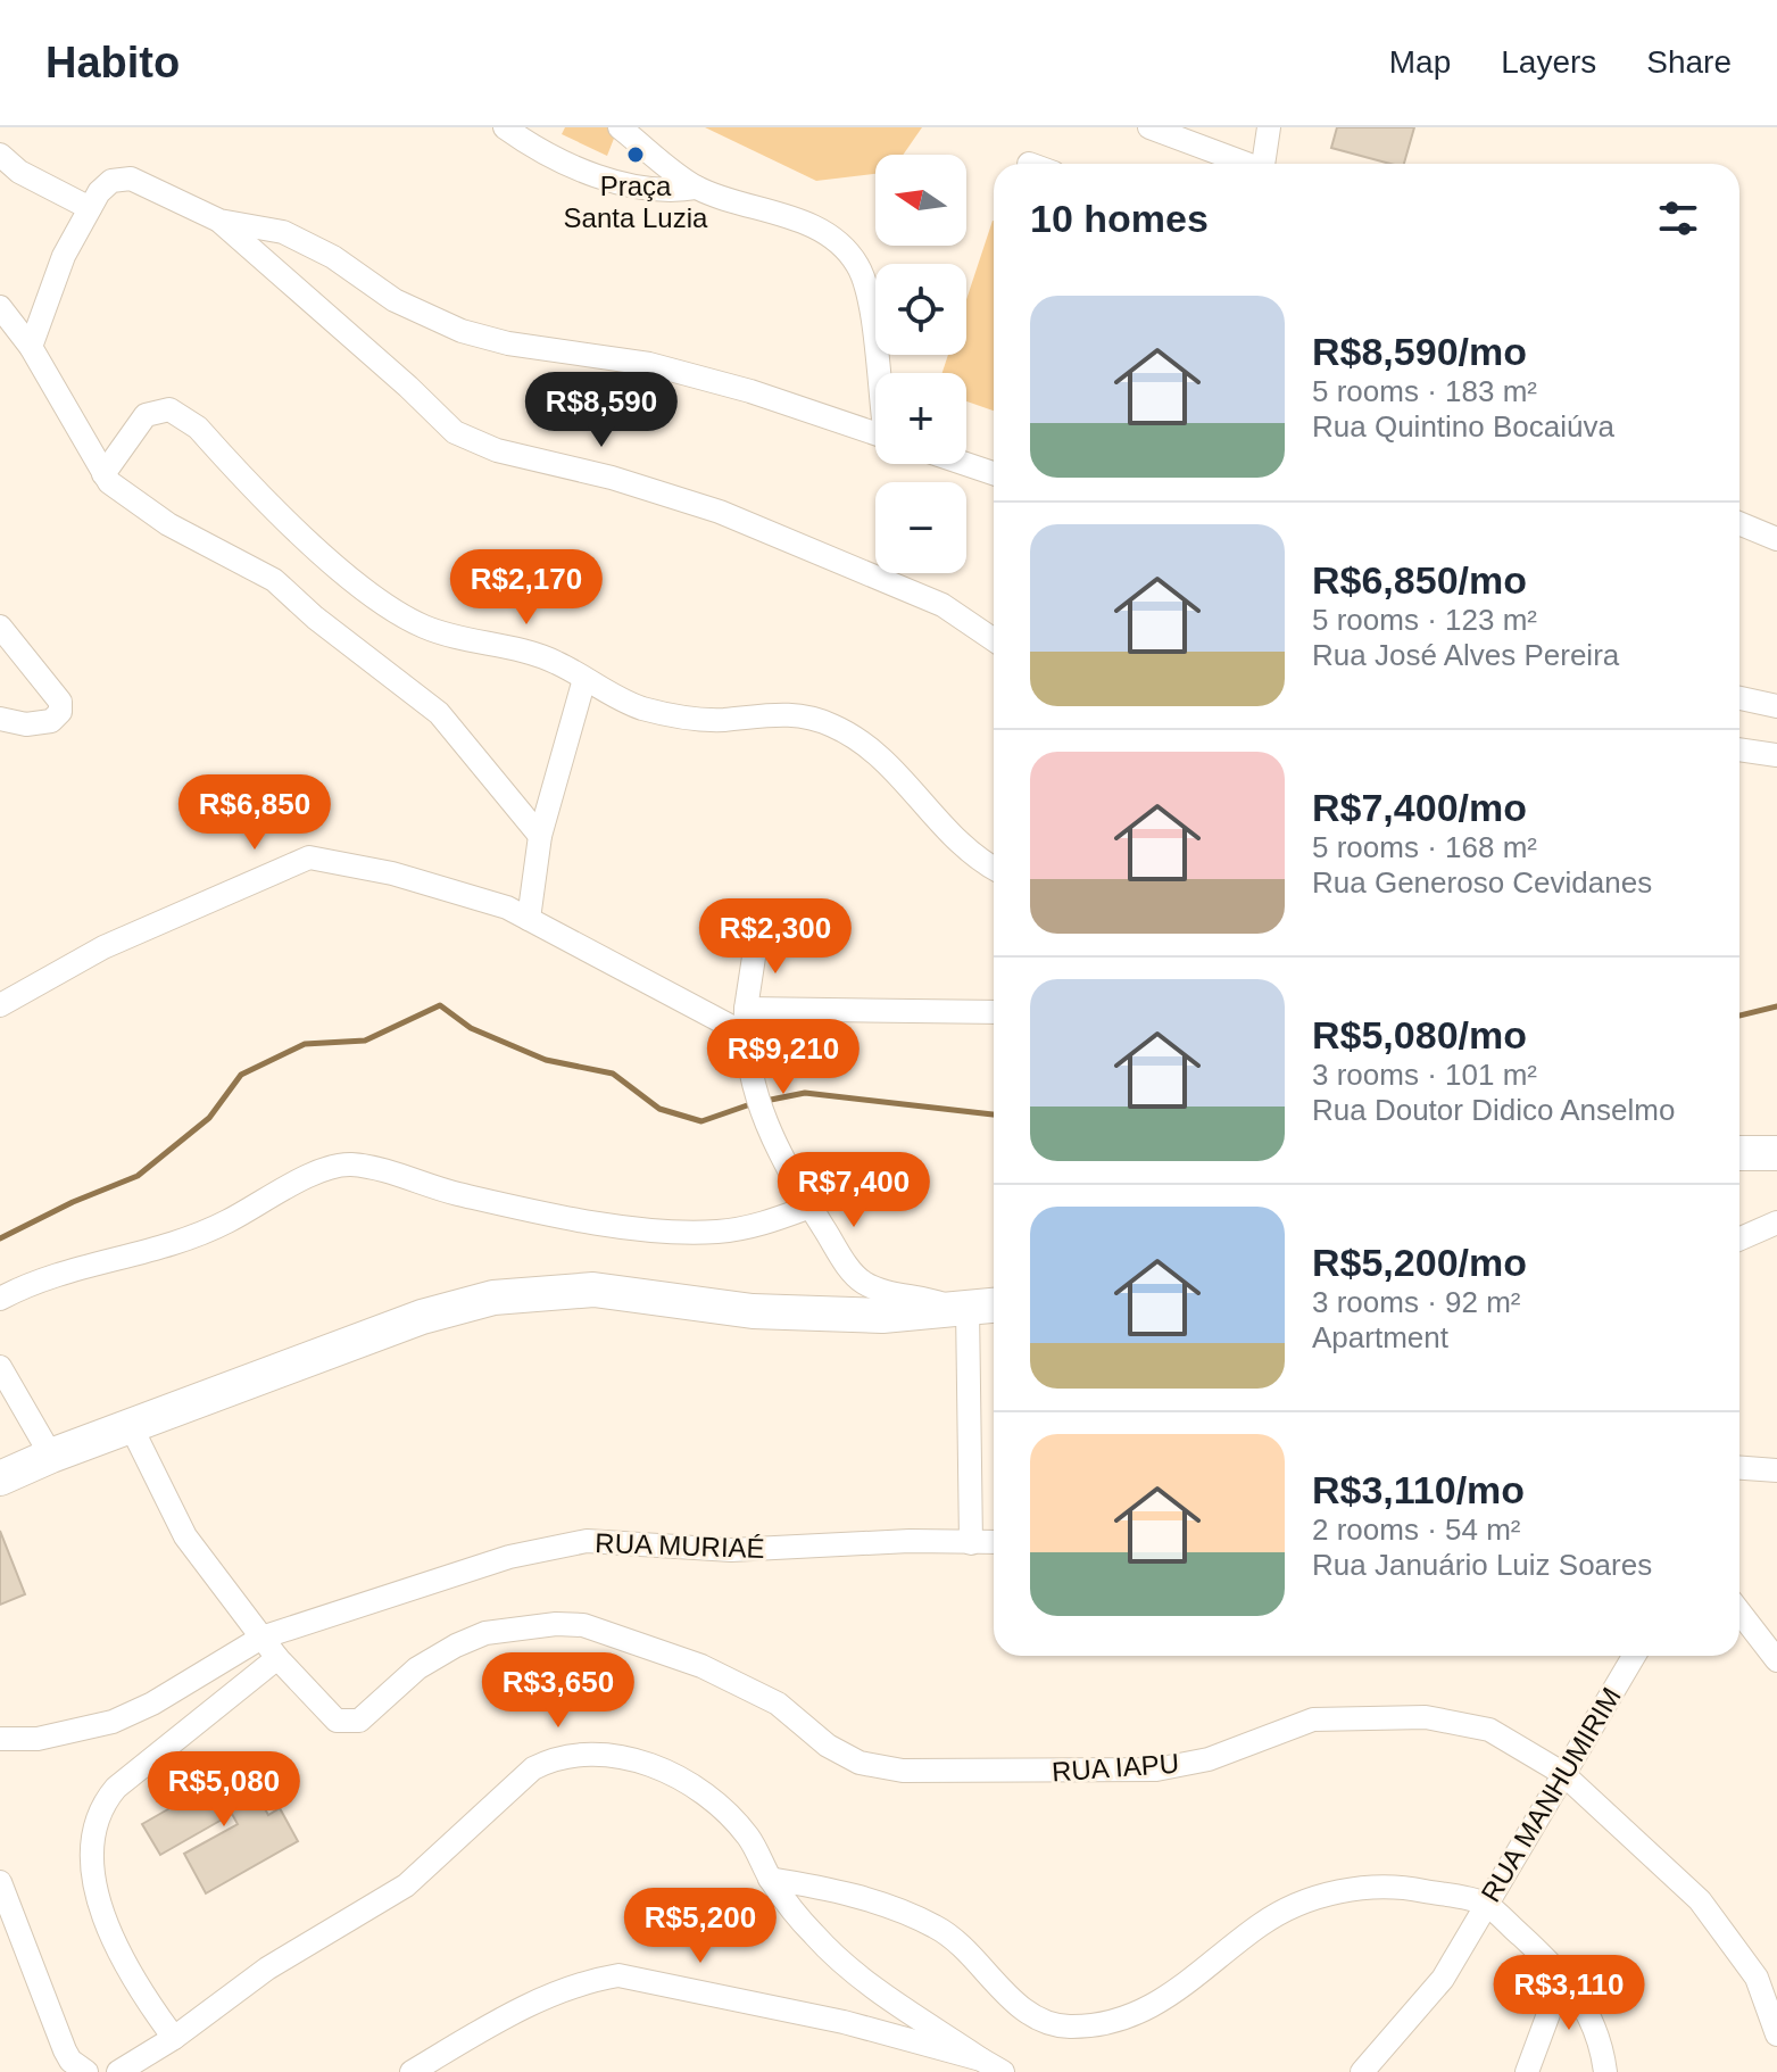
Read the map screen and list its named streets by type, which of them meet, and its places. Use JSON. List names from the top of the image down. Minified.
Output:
{"streets":{"street":["RUA MURIAÉ","RUA IAPU","RUA MANHUMIRIM"]},"crossings":[["RUA IAPU","RUA MANHUMIRIM"]],"places":["Praça Santa Luzia"],"north":"left","page":{"header":"Habito","nav":["Map","Layers","Share"],"map_buttons":["+","−"],"heading":"10 homes","list":[{"name":"R$8,590/mo","note":"5 rooms · 183 m² · Rua Quintino Bocaiúva"},{"name":"R$6,850/mo","note":"5 rooms · 123 m² · Rua José Alves Pereira"},{"name":"R$7,400/mo","note":"5 rooms · 168 m² · Rua Generoso Cevidanes"},{"name":"R$5,080/mo","note":"3 rooms · 101 m² · Rua Doutor Didico Anselmo"},{"name":"R$5,200/mo","note":"3 rooms · 92 m² · Apartment"},{"name":"R$3,110/mo","note":"2 rooms · 54 m² · Rua Januário Luiz Soares"}],"price":["R$8,590","R$2,170","R$6,850","R$2,300","R$9,210","R$7,400","R$3,650","R$5,080","R$5,200","R$3,110"]}}
